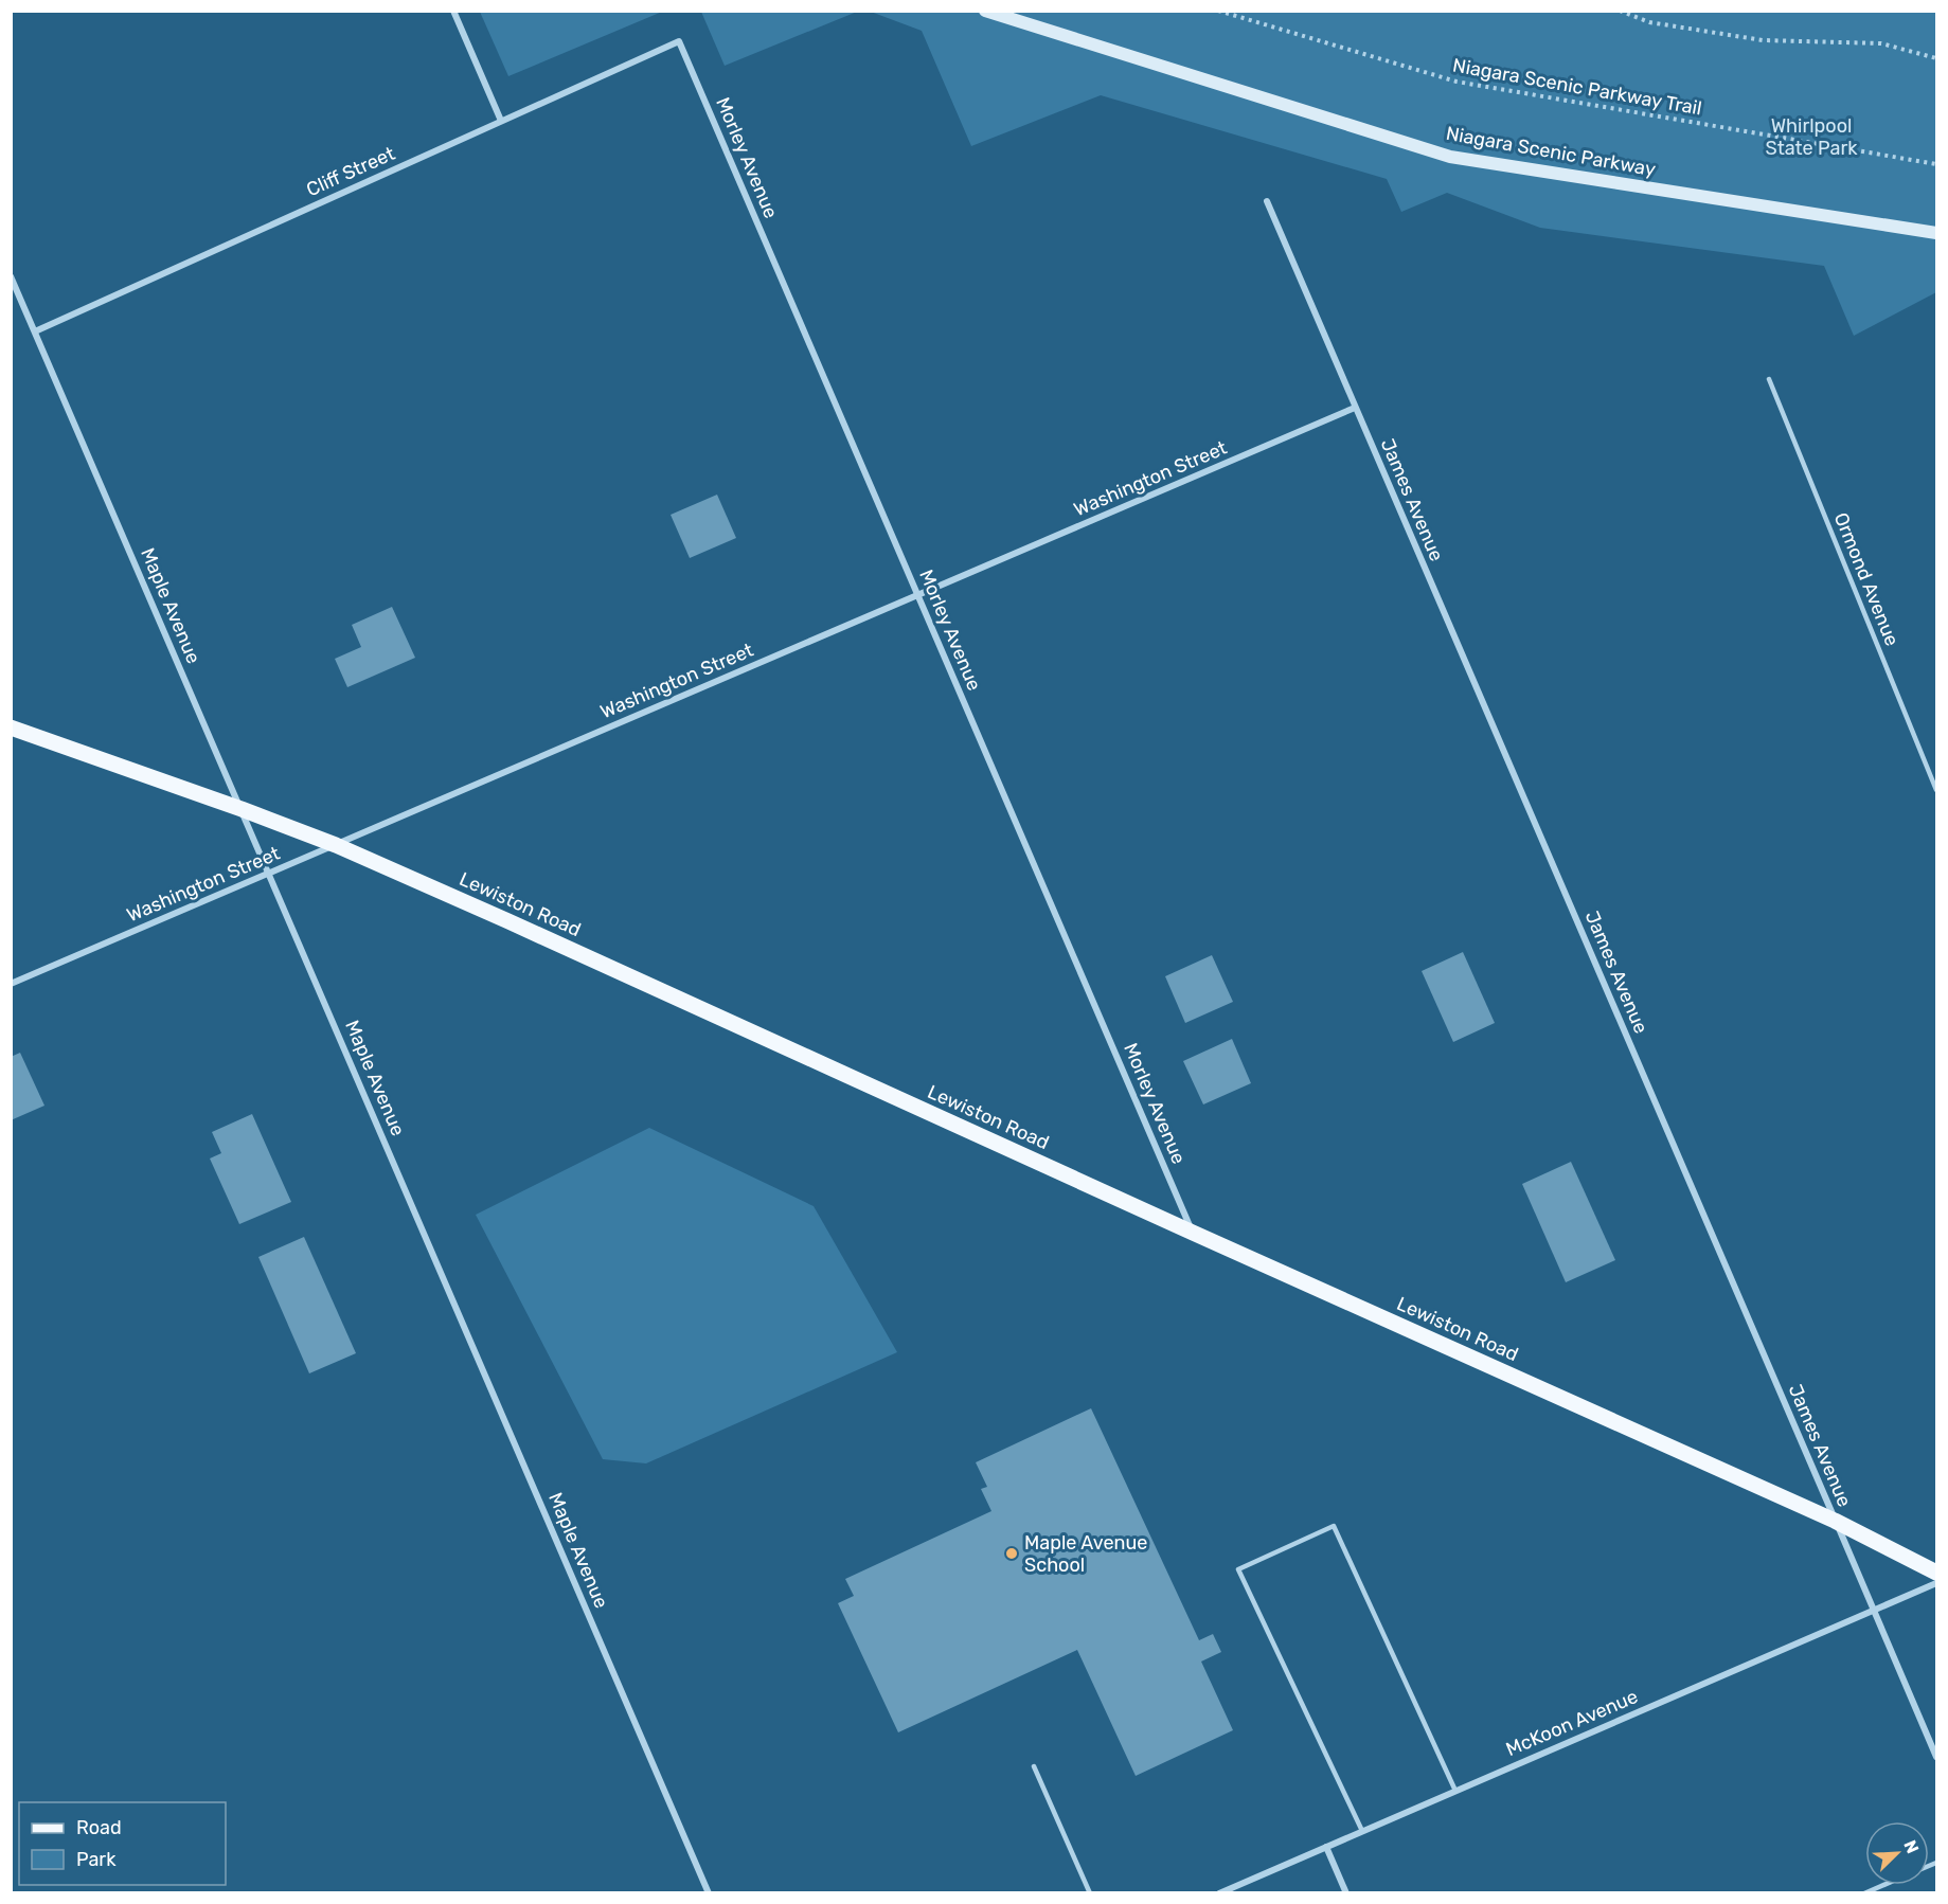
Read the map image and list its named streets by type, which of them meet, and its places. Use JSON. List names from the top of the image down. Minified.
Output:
{"streets":{"main road":["Niagara Scenic Parkway","Lewiston Road"],"street":["Morley Avenue","Cliff Street","Washington Street","James Avenue","Maple Avenue","McKoon Avenue"],"lane":["Ormond Avenue"],"path":["Niagara Scenic Parkway Trail"]},"crossings":[["Morley Avenue","Cliff Street"],["Morley Avenue","Washington Street"],["Morley Avenue","Lewiston Road"],["Cliff Street","Maple Avenue"],["Washington Street","James Avenue"],["Washington Street","Maple Avenue"],["Washington Street","Lewiston Road"],["James Avenue","Lewiston Road"],["James Avenue","McKoon Avenue"],["Maple Avenue","Lewiston Road"]],"parks":["Whirlpool State Park"],"places":["Maple Avenue School"],"legend":["Road","Park"],"north":"top right"}
